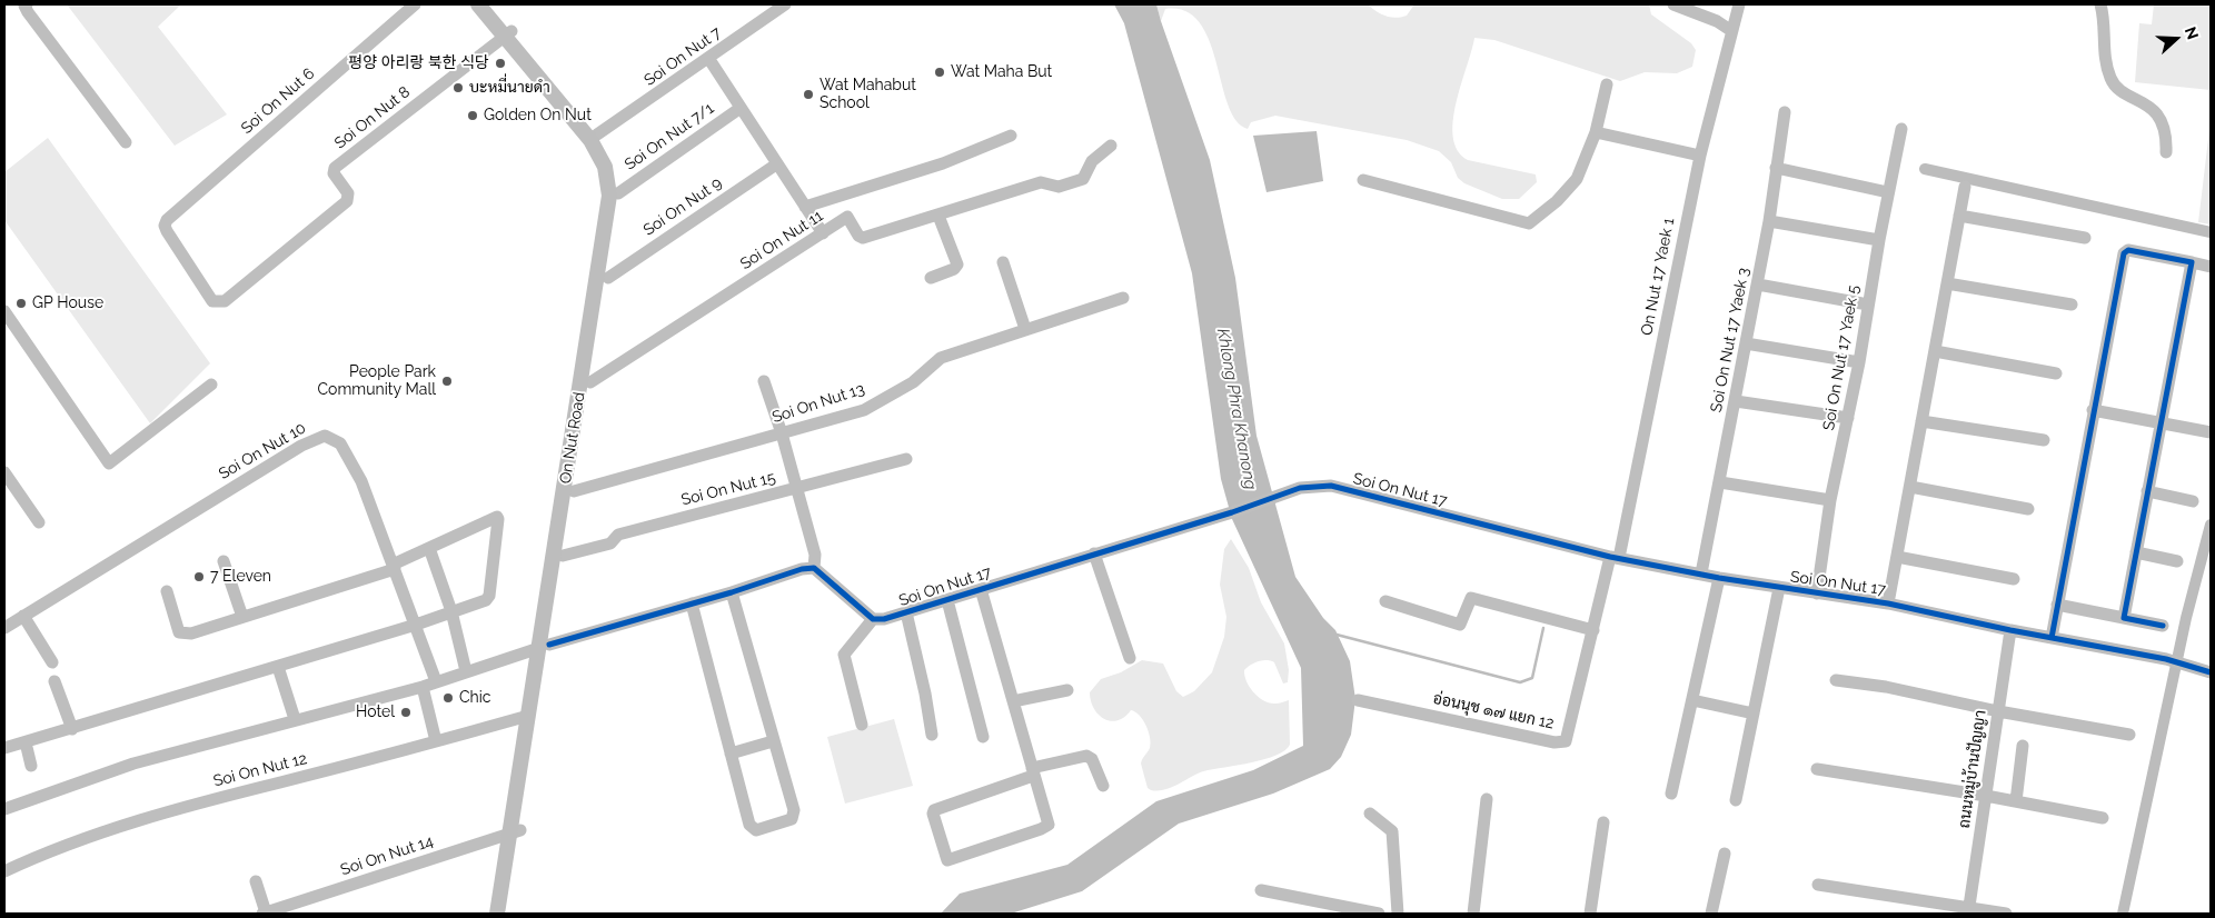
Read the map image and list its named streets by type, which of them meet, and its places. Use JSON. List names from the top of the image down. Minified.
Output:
{"streets":{"main road":["On Nut Road"],"street":["Soi On Nut 7","Soi On Nut 6","Soi On Nut 8","Soi On Nut 7/1","Soi On Nut 9","Soi On Nut 11","On Nut 17 Yaek 1","Soi On Nut 17 Yaek 3","Soi On Nut 17 Yaek 5","Soi On Nut 13","Soi On Nut 10","Soi On Nut 15","Soi On Nut 17","อ่อนนุช ๑๗ แยก 12","ถนนหมู่บ้านปัญญา","Soi On Nut 12","Soi On Nut 14"]},"crossings":[["Soi On Nut 7","On Nut Road"],["Soi On Nut 6","Soi On Nut 8"],["Soi On Nut 8","On Nut Road"],["Soi On Nut 7/1","On Nut Road"],["Soi On Nut 9","On Nut Road"],["Soi On Nut 11","On Nut Road"],["On Nut 17 Yaek 1","Soi On Nut 17"],["On Nut 17 Yaek 1","อ่อนนุช ๑๗ แยก 12"],["Soi On Nut 17 Yaek 3","Soi On Nut 17"],["Soi On Nut 17 Yaek 5","Soi On Nut 17"],["Soi On Nut 13","On Nut Road"],["On Nut Road","Soi On Nut 15"],["On Nut Road","Soi On Nut 12"],["On Nut Road","Soi On Nut 14"],["Soi On Nut 17","อ่อนนุช ๑๗ แยก 12"],["Soi On Nut 17","ถนนหมู่บ้านปัญญา"]],"water":["Khlong Phra Khanong"],"places":["평양 아리랑 북한 식당","Wat Maha But","บะหมี่นายดำ","Wat Mahabut School","Golden On Nut","GP House","People Park Community Mall","7 Eleven","Chic","Hotel"],"north":"right"}
